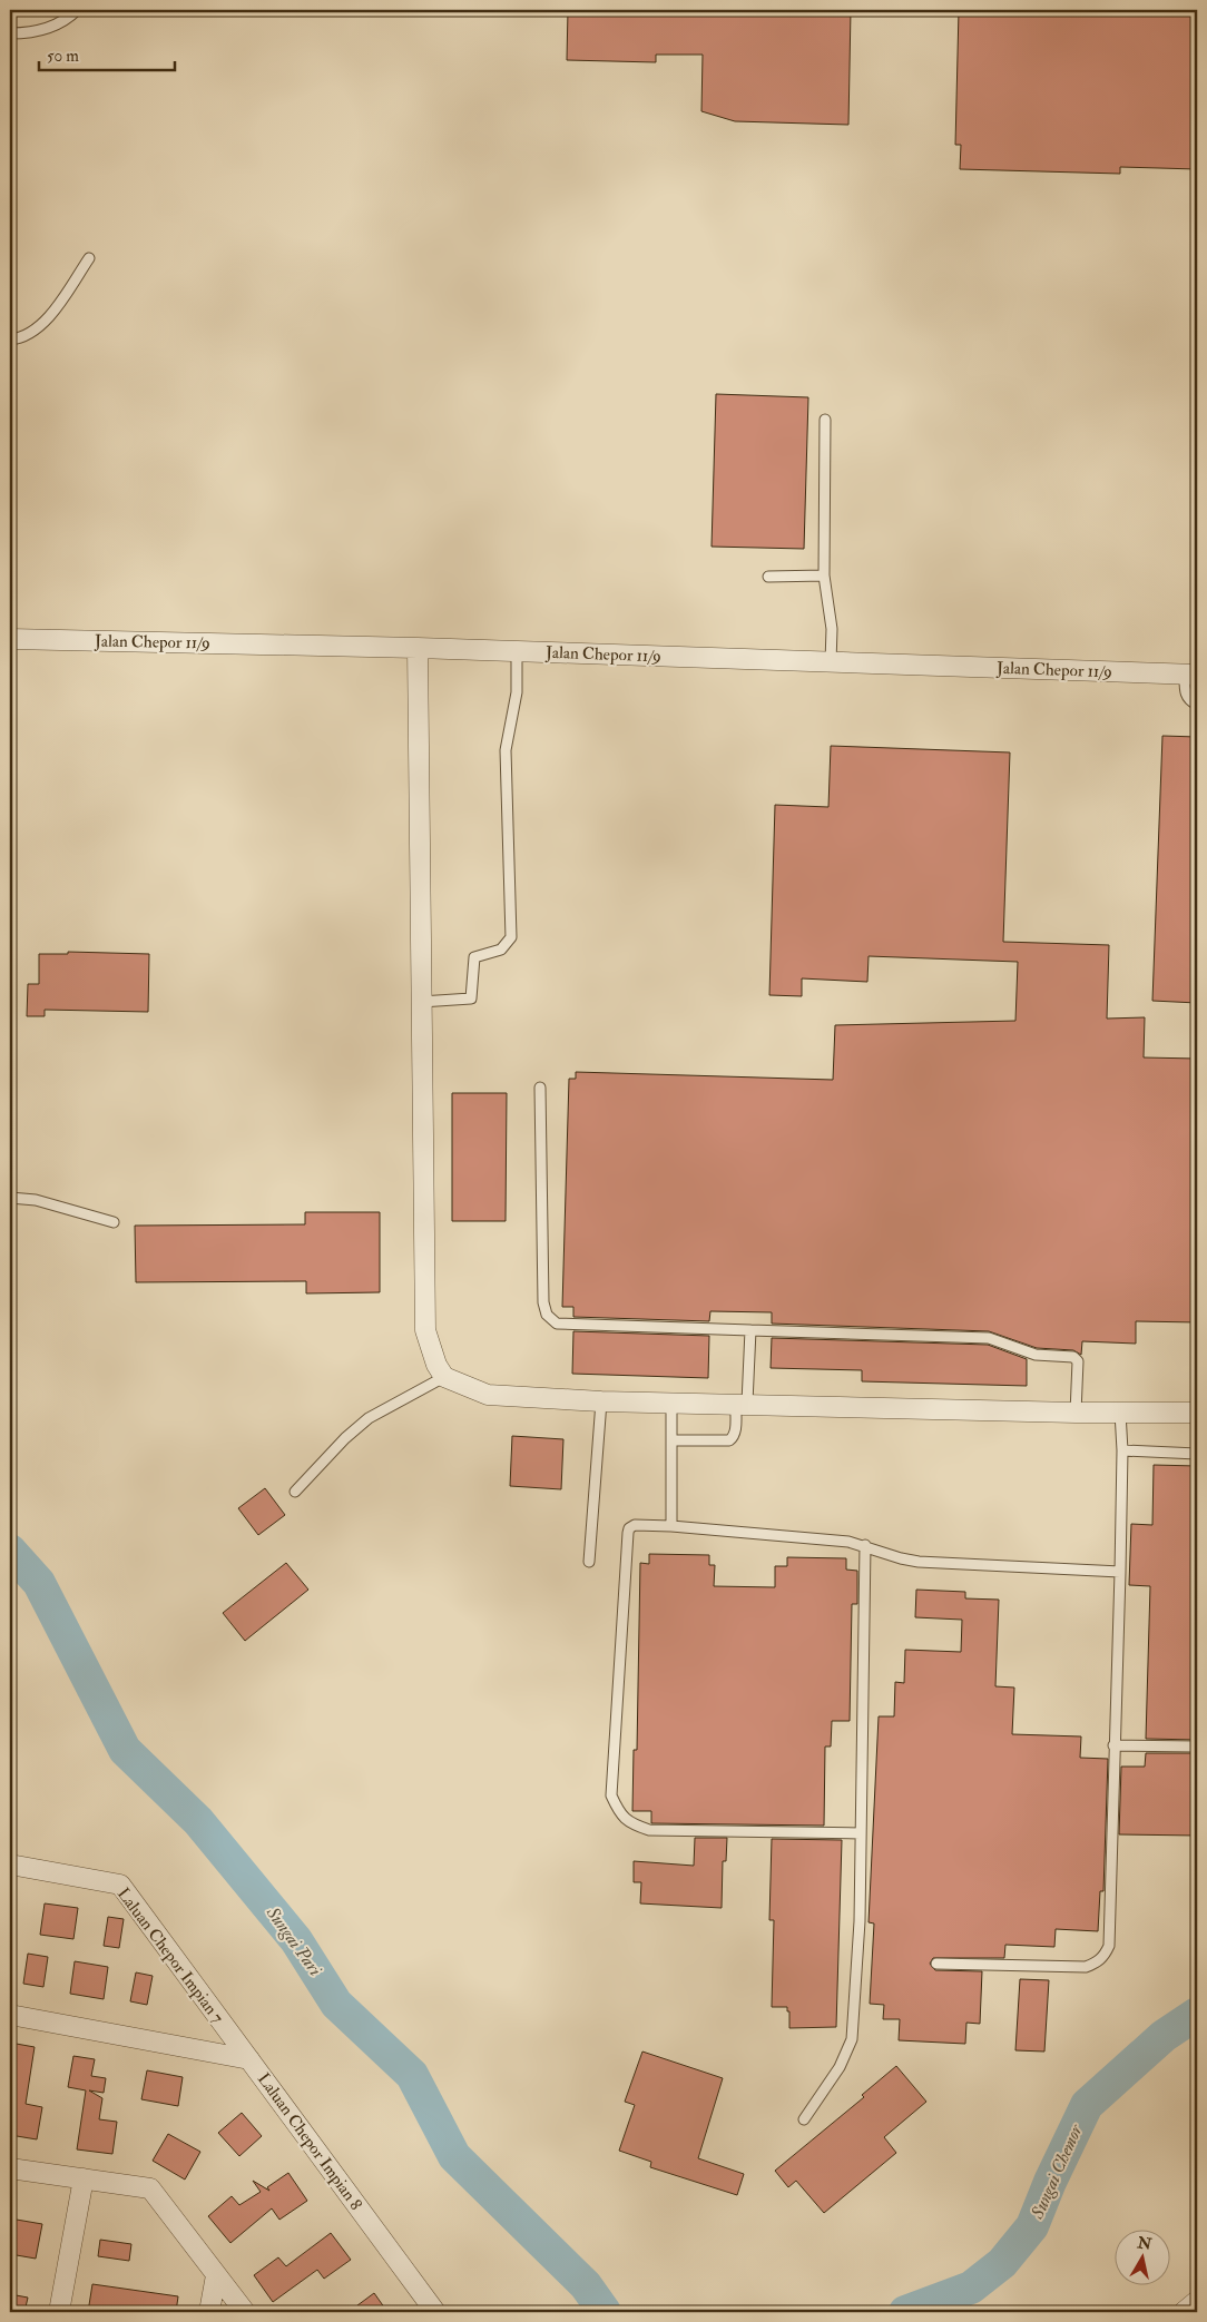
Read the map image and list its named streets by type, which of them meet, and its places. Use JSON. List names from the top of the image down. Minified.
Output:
{"streets":{"street":["Jalan Chepor 11/9","Laluan Chepor Impian 7","Laluan Chepor Impian 8"]},"crossings":[["Laluan Chepor Impian 7","Laluan Chepor Impian 8"]],"water":["Sungai Pari","Sungai Chemor"],"scale_bar":"50 m","north":"top"}
